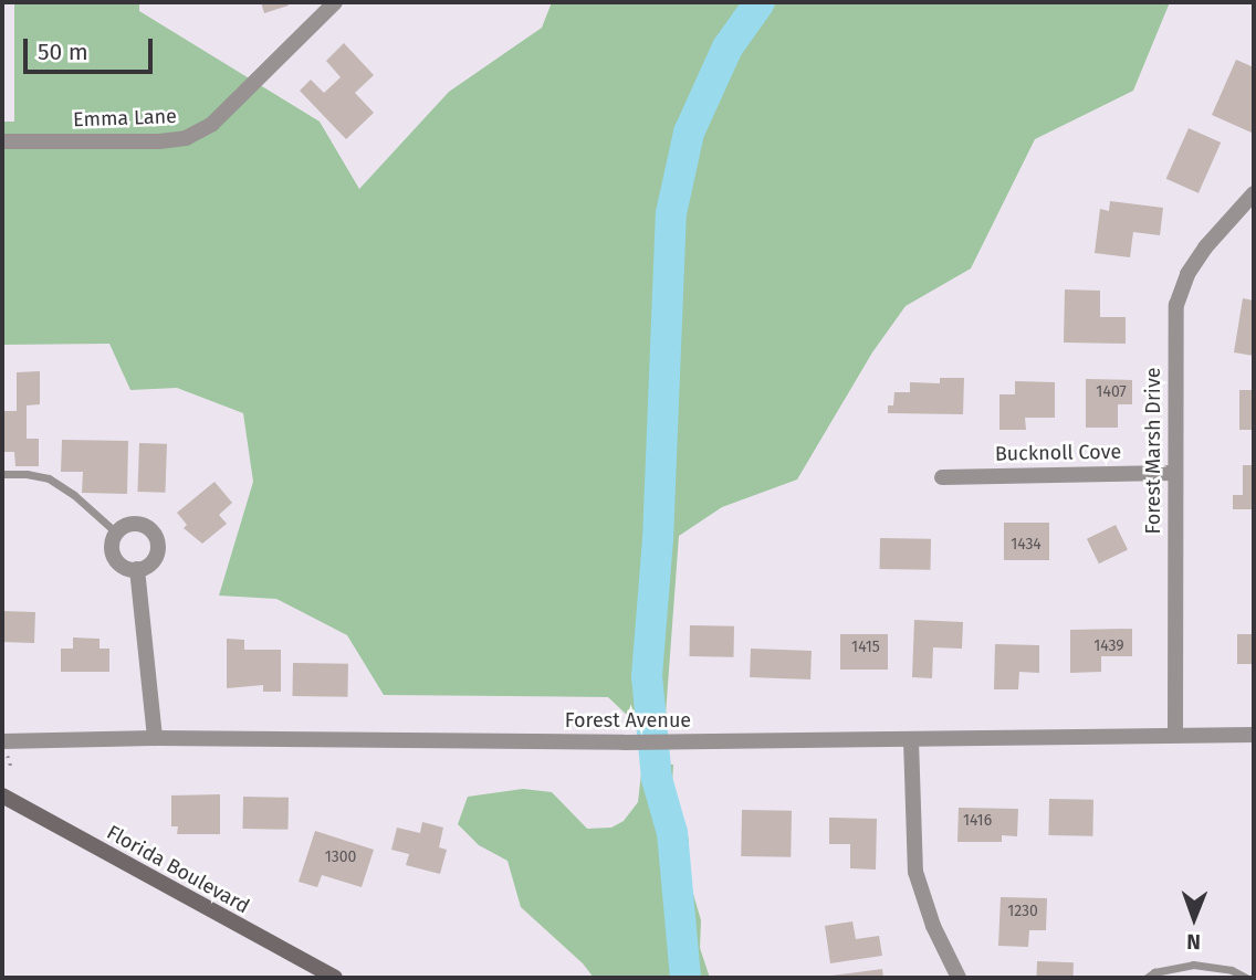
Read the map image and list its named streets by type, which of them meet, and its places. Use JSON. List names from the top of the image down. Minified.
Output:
{"streets":{"street":["Emma Lane","Forest Marsh Drive","Bucknoll Cove","Forest Avenue","Florida Boulevard"]},"crossings":[["Forest Marsh Drive","Bucknoll Cove"],["Forest Marsh Drive","Forest Avenue"]],"house_numbers":["1407","1434","1439","1415","1416","1300","1230"],"scale_bar":"50 m","north":"bottom"}
